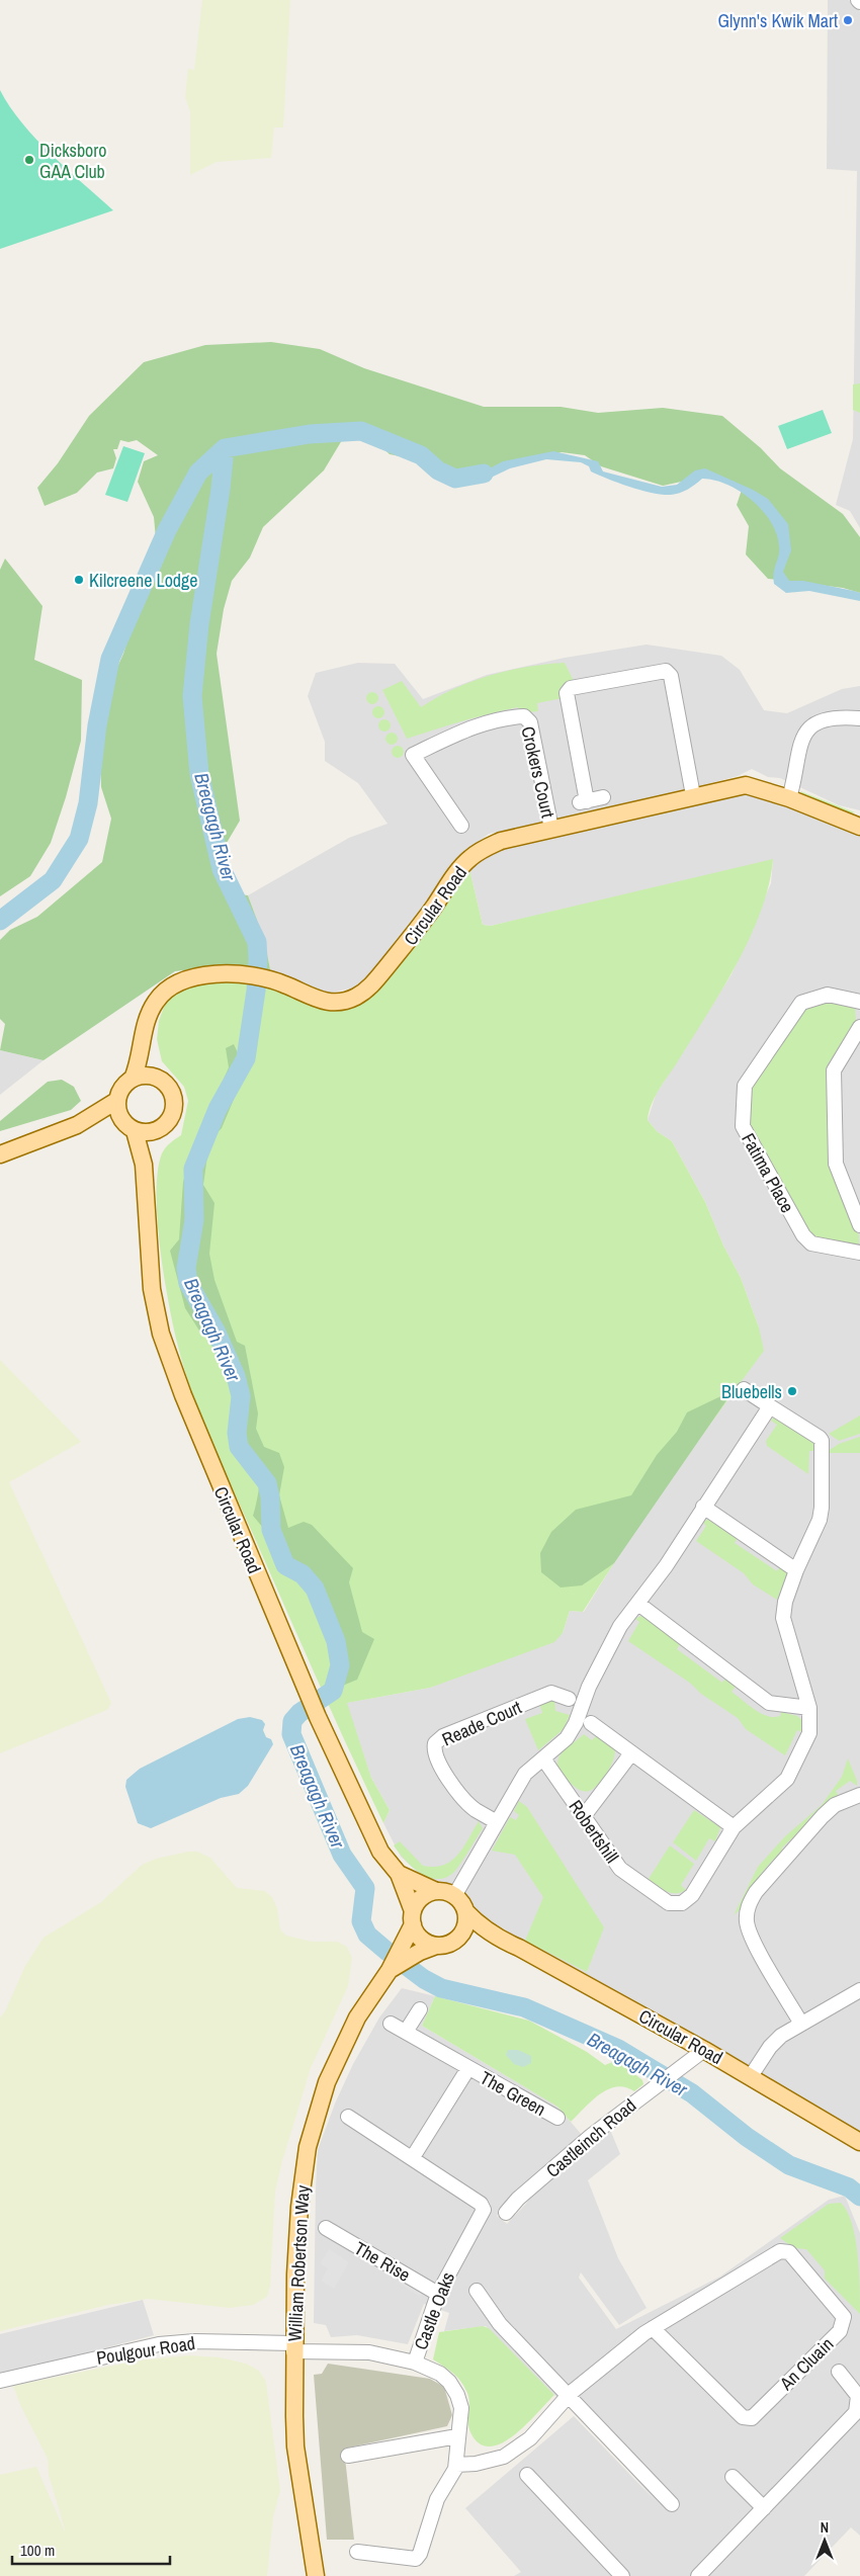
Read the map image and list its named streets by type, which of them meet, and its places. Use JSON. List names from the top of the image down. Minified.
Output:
{"streets":{"main road":["Circular Road","William Robertson Way"],"street":["Crokers Court","Fatima Place","Reade Court","Robertshill","The Green","Castleinch Road","The Rise","Castle Oaks","Poulgour Road","An Cluain"]},"crossings":[["Crokers Court","Circular Road"],["Circular Road","Castleinch Road"],["The Green","Castle Oaks"],["The Rise","Castle Oaks"],["William Robertson Way","Castle Oaks"],["William Robertson Way","Poulgour Road"],["Castle Oaks","Poulgour Road"]],"water":["Breagagh River"],"places":["Glynn's Kwik Mart","Dicksboro GAA Club","Kilcreene Lodge","Bluebells"],"scale_bar":"100 m","north":"top"}
